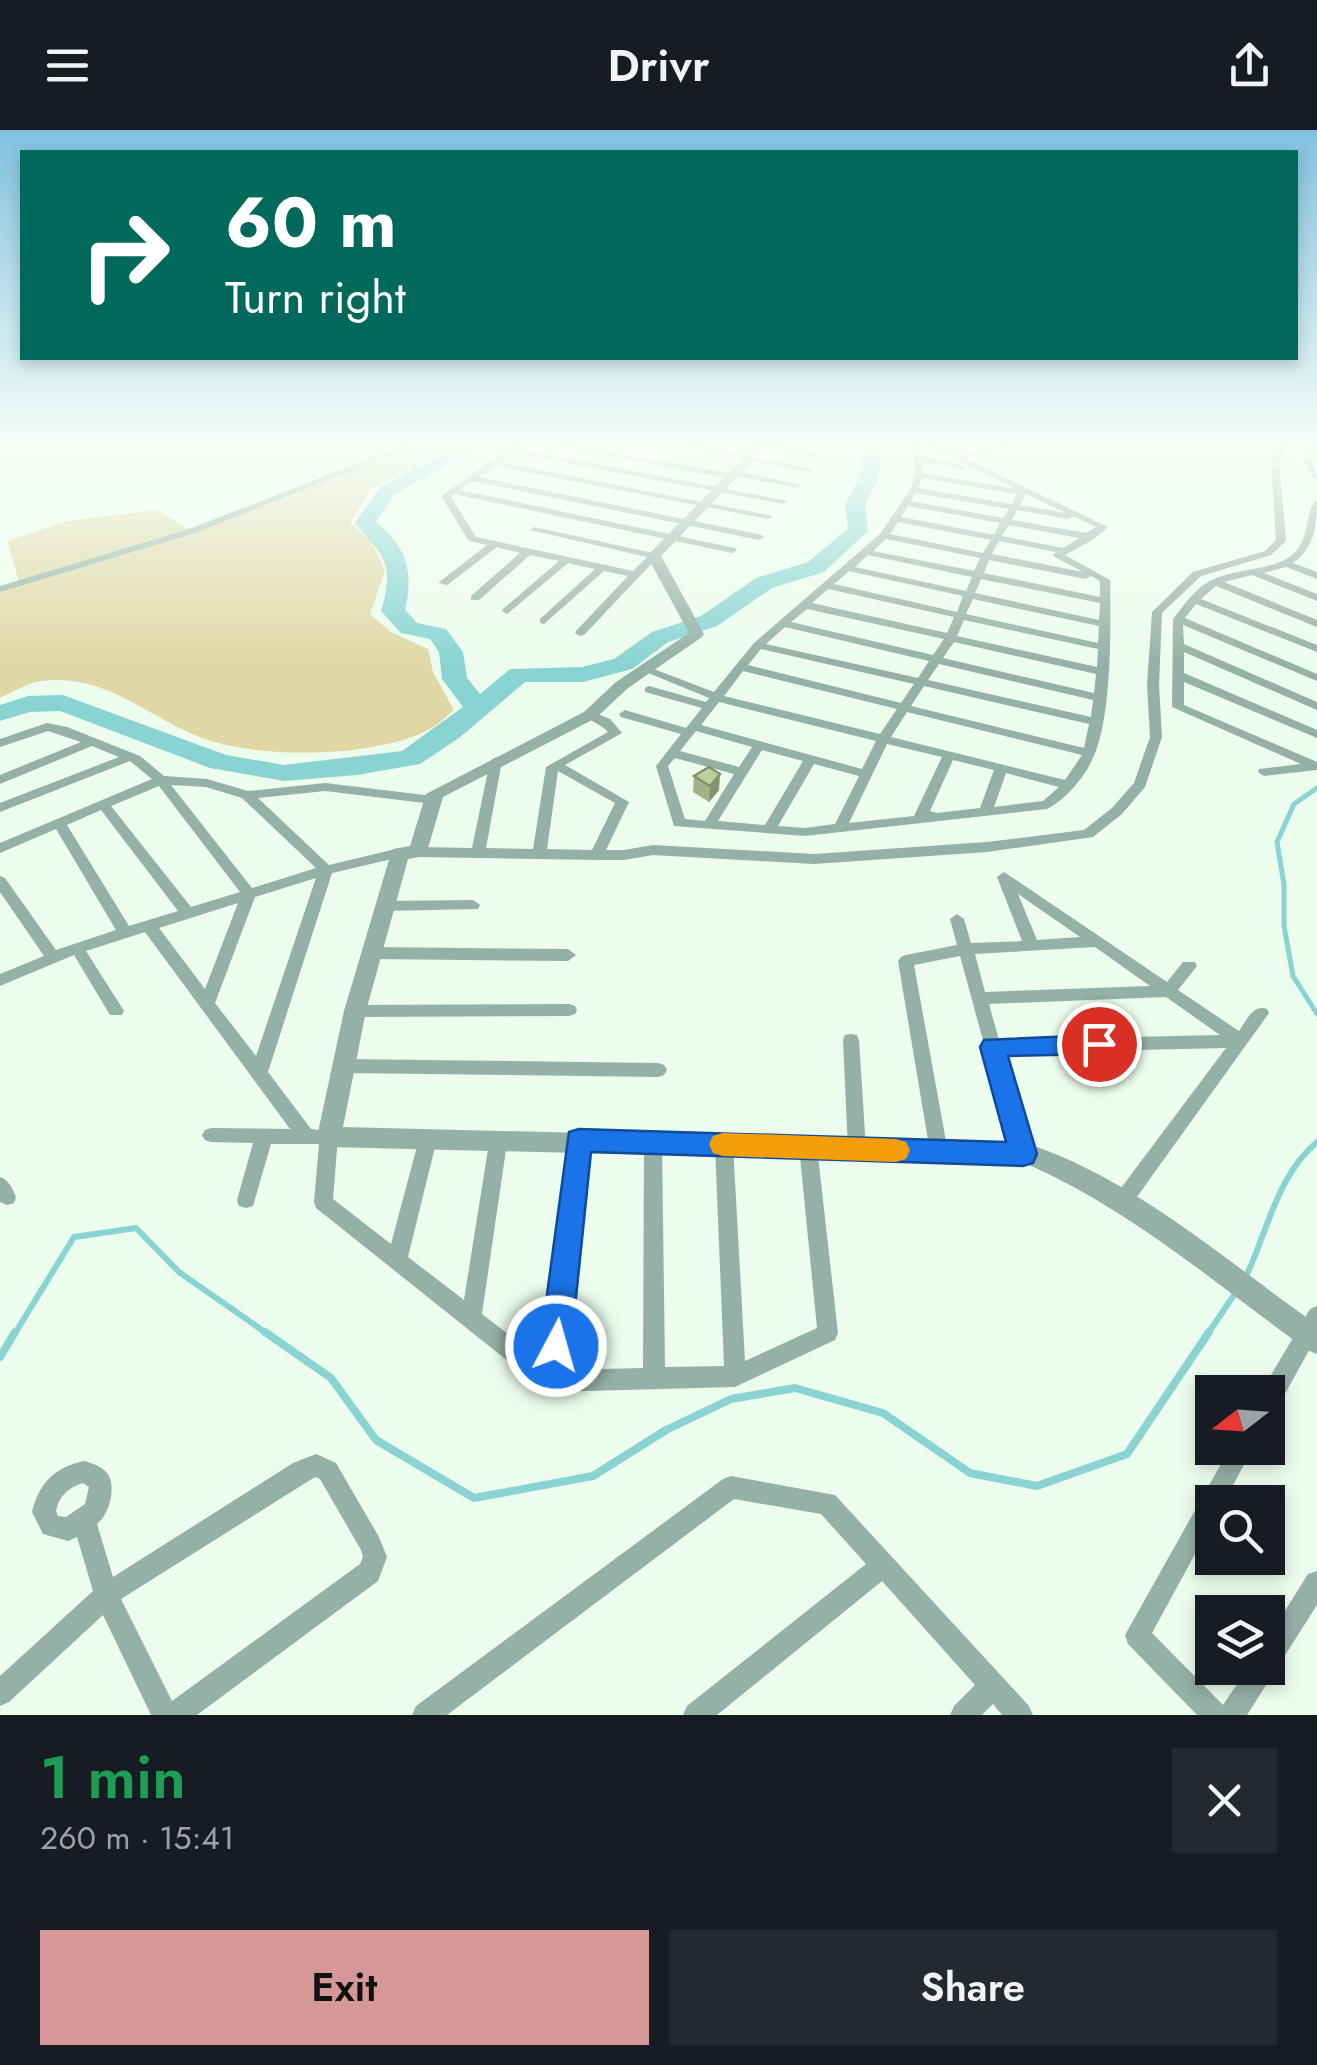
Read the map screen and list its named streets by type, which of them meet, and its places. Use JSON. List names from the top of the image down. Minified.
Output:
{"north":"left","page":{"header":"Drivr","turn":["60 m","Turn right"],"heading":["1 min","260 m · 15:41"],"buttons":["Exit","Share"]}}
